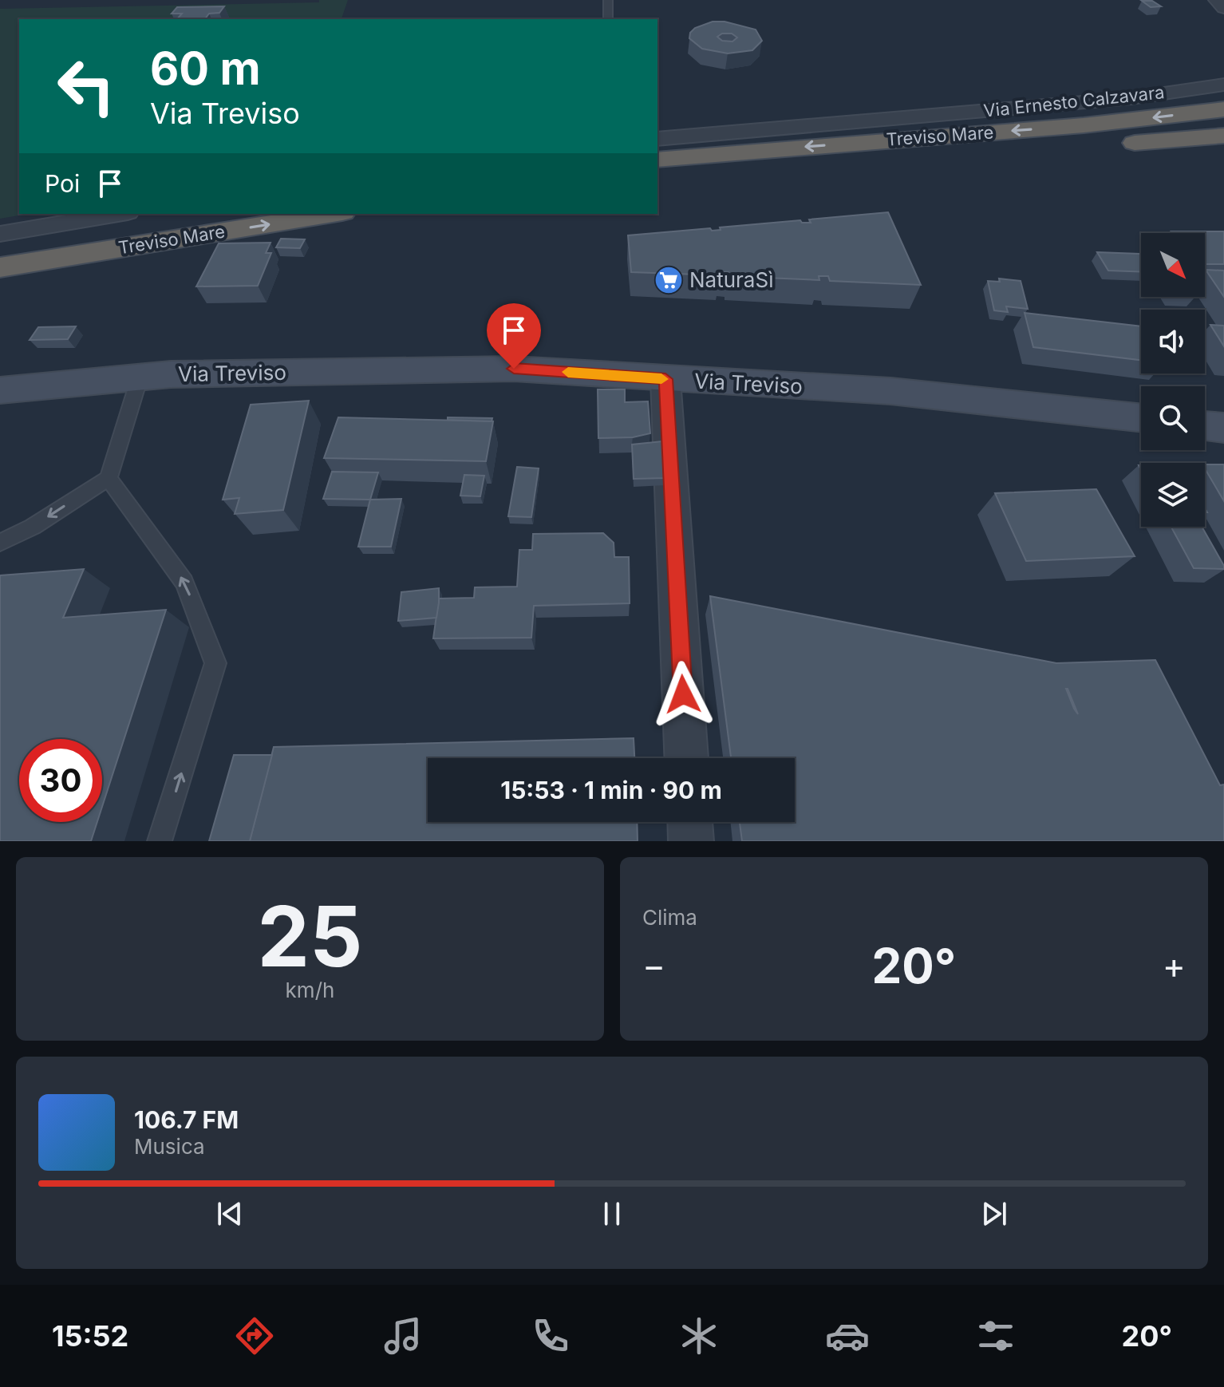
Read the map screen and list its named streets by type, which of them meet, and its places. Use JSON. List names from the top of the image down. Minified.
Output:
{"streets":{"highway":["Treviso Mare"],"main road":["Via Treviso"],"street":["Via Ernesto Calzavara"]},"places":{"supermarket":["NaturaSì"]},"north":"bottom right","page":{"turn":["60 m","Via Treviso"],"then":"Poi","limit":"30","trip":"15:53 · 1 min · 90 m","tile":[["25","km/h"],"Clima"],"heat":["−","20°","+"],"song":["106.7 FM","Musica"],"tabs":["15:52","20°"]}}
